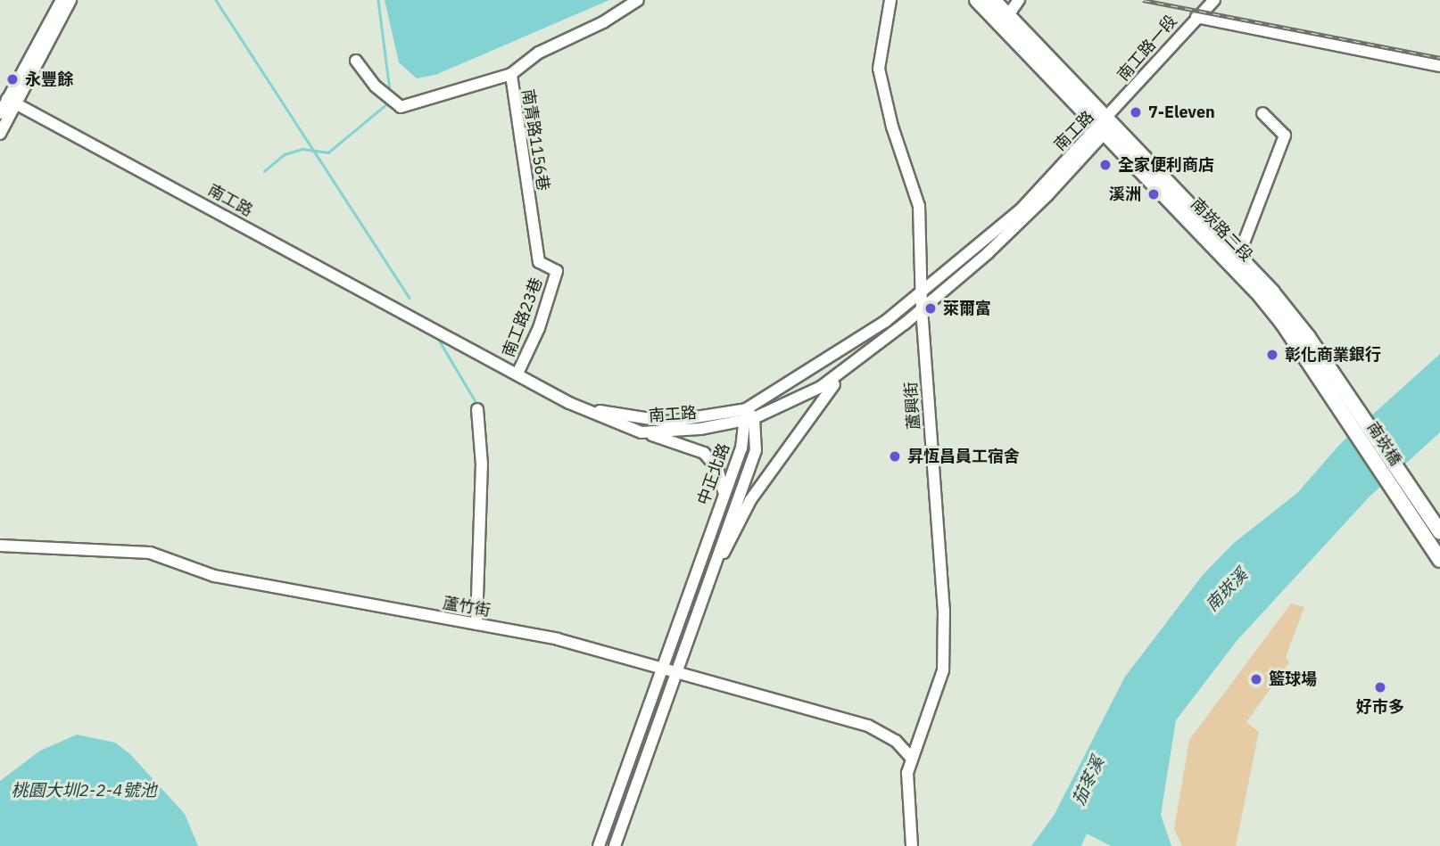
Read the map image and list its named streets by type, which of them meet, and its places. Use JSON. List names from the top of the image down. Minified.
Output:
{"streets":{"main road":["南崁路二段","南崁橋"],"street":["南工路一段","南工路","南青路1156巷","南工路23巷","蘆興街","中正北路","蘆竹街"]},"crossings":[["南工路一段","南工路"],["南工路一段","南崁路二段"],["南工路","南崁路二段"],["南工路","南工路23巷"],["南工路","蘆興街"],["南工路","中正北路"],["南青路1156巷","南工路23巷"],["南崁路二段","南崁橋"],["蘆興街","蘆竹街"],["中正北路","蘆竹街"]],"water":["南崁溪","茄苳溪","桃園大圳2-2-4號池"],"places":["永豐餘","7-Eleven","全家便利商店","溪洲","萊爾富","彰化商業銀行","昇恆昌員工宿舍","籃球場","好市多"]}
